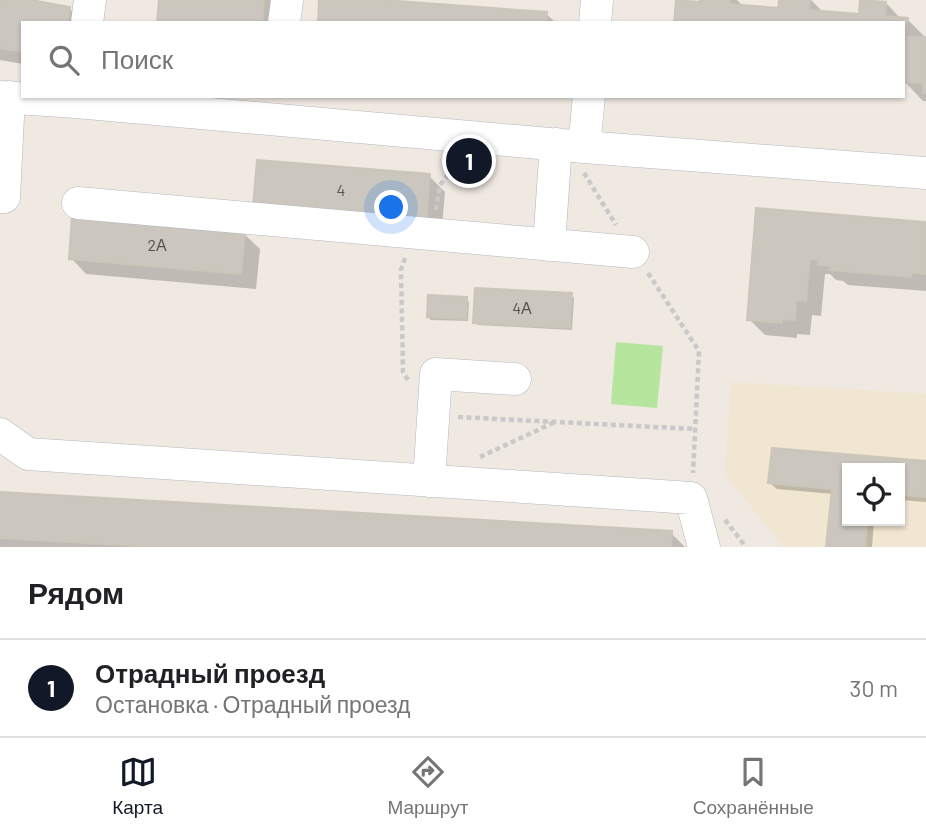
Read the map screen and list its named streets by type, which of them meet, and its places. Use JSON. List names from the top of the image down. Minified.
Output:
{"house_numbers":["4","2А","4А"],"page":{"search":"Поиск","pins":"1","heading":"Рядом","list":[{"mark":"1","name":"Отрадный проезд","note":"Остановка · Отрадный проезд","value":"30 m"}],"nav":["Карта","Маршрут","Сохранённые"]}}
